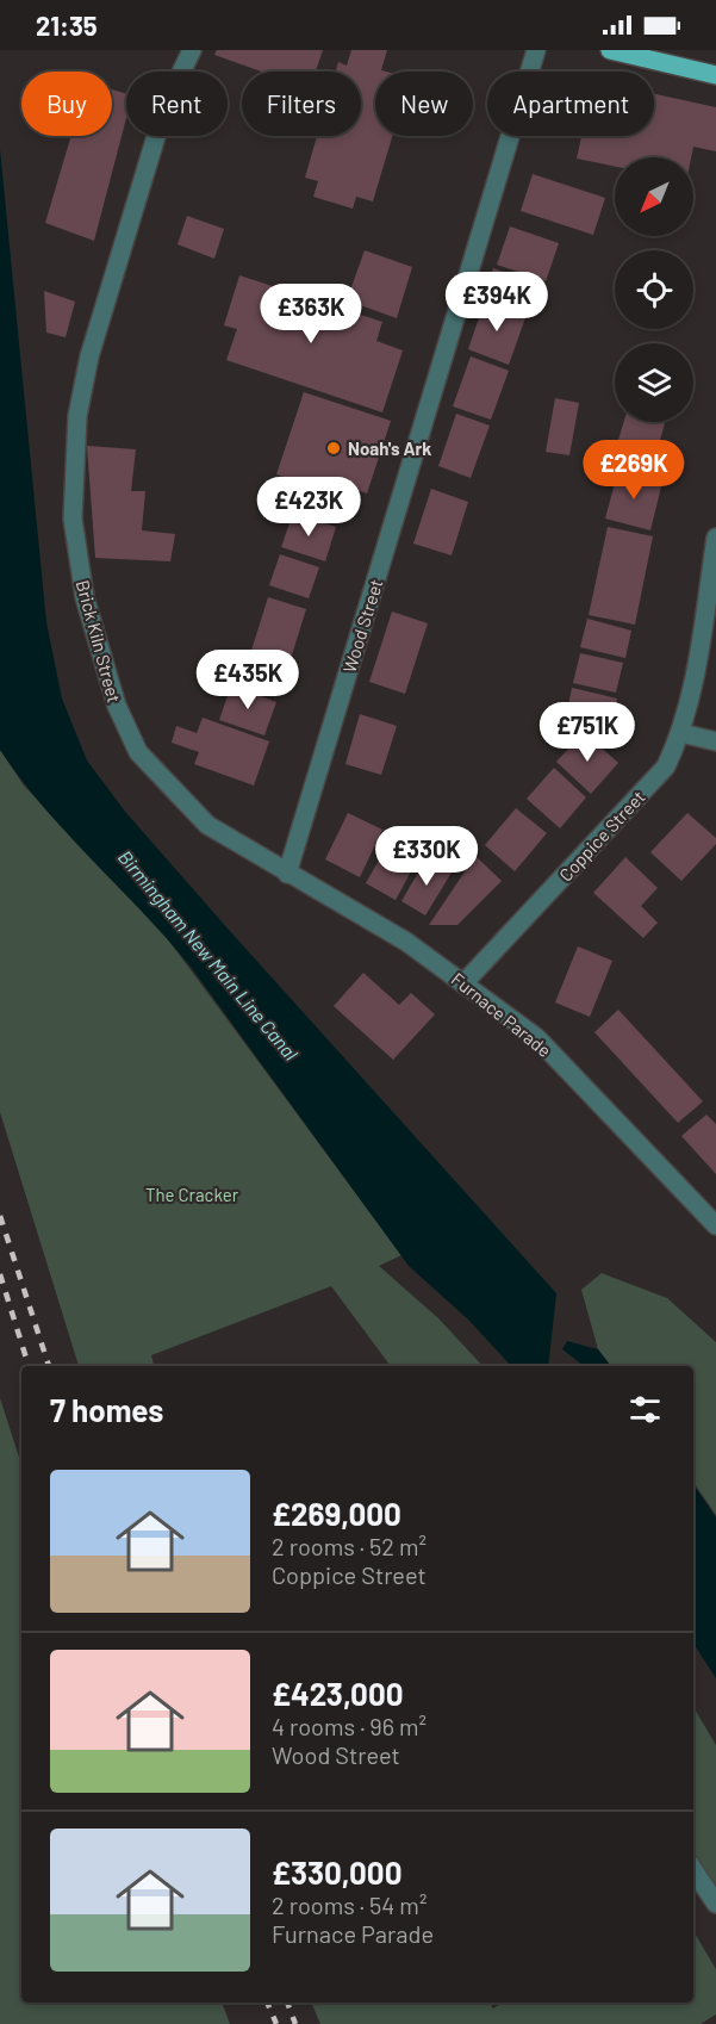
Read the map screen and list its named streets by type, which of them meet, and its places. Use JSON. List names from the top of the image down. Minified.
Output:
{"streets":{"street":["Wood Street","Brick Kiln Street","Coppice Street","Furnace Parade"]},"crossings":[["Wood Street","Brick Kiln Street"],["Wood Street","Furnace Parade"],["Brick Kiln Street","Furnace Parade"],["Coppice Street","Furnace Parade"]],"water":["Birmingham New Main Line Canal"],"parks":["The Cracker"],"places":["Noah's Ark"],"north":"bottom left","page":{"status":"21:35","chip":["Buy","Rent","Filters","New","Apartment"],"price":["£394K","£363K","£269K","£423K","£435K","£751K","£330K"],"heading":"7 homes","list":[{"name":"£269,000","note":"2 rooms · 52 m² · Coppice Street"},{"name":"£423,000","note":"4 rooms · 96 m² · Wood Street"},{"name":"£330,000","note":"2 rooms · 54 m² · Furnace Parade"}]}}
